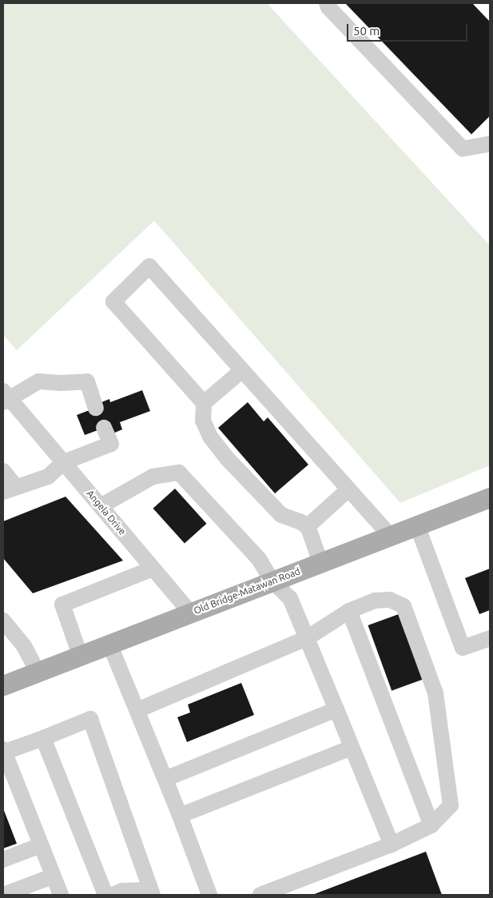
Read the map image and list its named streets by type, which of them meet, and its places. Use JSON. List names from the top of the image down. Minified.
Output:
{"streets":{"main road":["Old Bridge-Matawan Road"],"street":["Angela Drive"]},"crossings":[["Angela Drive","Old Bridge-Matawan Road"]],"scale_bar":"50 m"}
